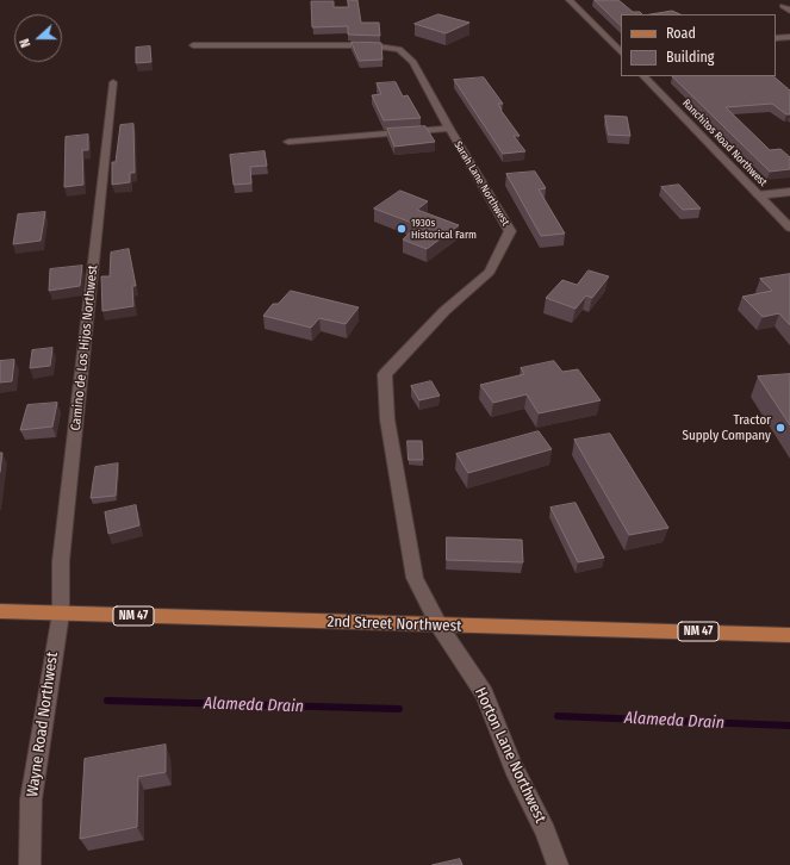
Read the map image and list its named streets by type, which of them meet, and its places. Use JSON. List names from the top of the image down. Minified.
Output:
{"streets":{"main road":["NM 47","2nd Street Northwest"],"street":["Ranchitos Road Northwest","Sarah Lane Northwest","Camino de Los Hijos Northwest","Wayne Road Northwest","Horton Lane Northwest"]},"crossings":[["Sarah Lane Northwest","2nd Street Northwest"],["Sarah Lane Northwest","Horton Lane Northwest"],["Camino de Los Hijos Northwest","2nd Street Northwest"],["Camino de Los Hijos Northwest","Wayne Road Northwest"],["2nd Street Northwest","Wayne Road Northwest"],["2nd Street Northwest","Horton Lane Northwest"]],"water":["Alameda Drain"],"places":["1930s Historical Farm","Tractor Supply Company"],"legend":["Road","Building"],"north":"left"}
